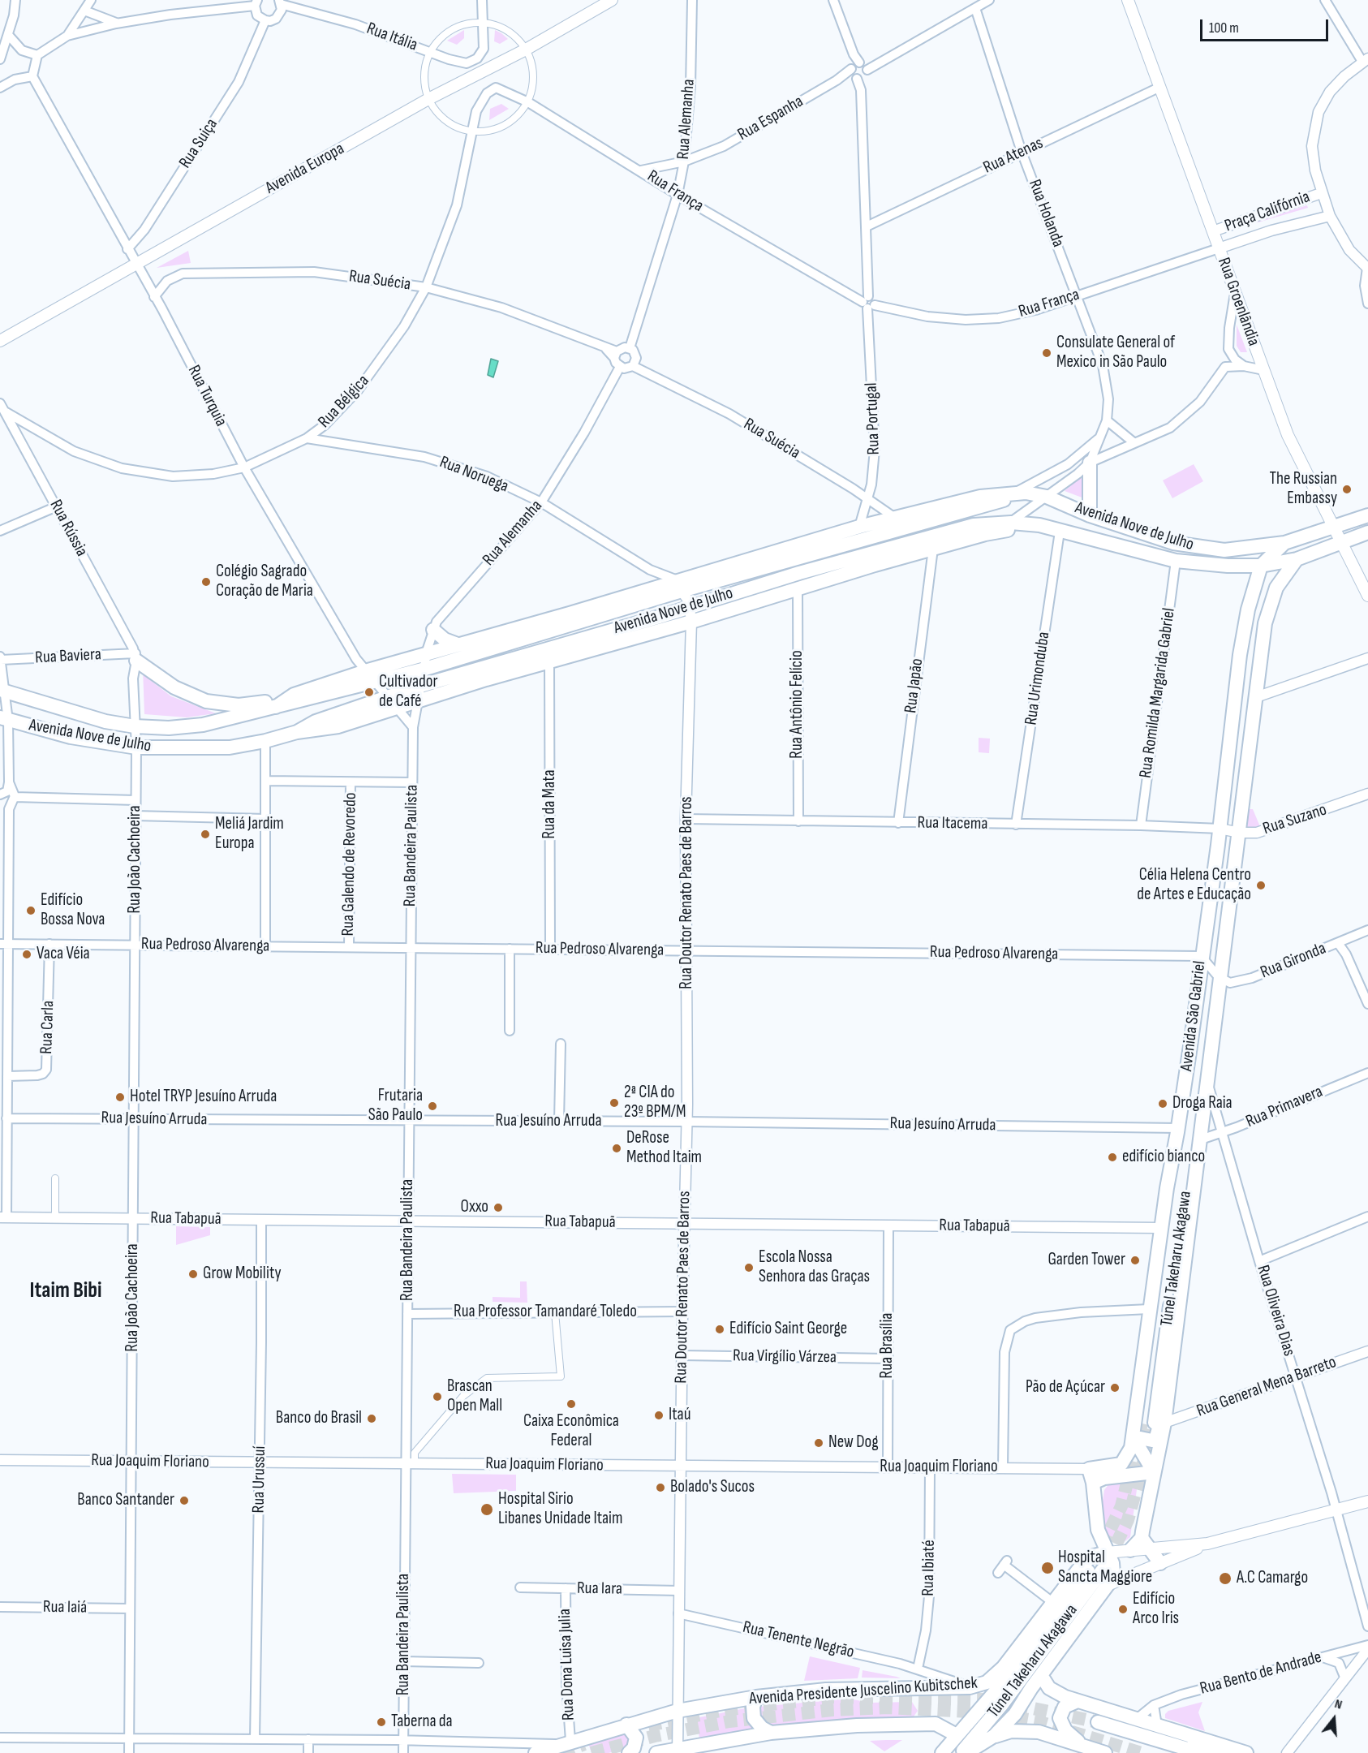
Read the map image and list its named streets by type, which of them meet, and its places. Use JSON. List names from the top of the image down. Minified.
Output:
{"streets":{"main road":["Avenida Europa","Rua Groenlândia","Avenida Nove de Julho","Avenida São Gabriel","Túnel Takeharu Akagawa","Avenida Presidente Juscelino Kubitschek"],"street":["Rua Itália","Rua Espanha","Rua Alemanha","Rua Suiça","Rua Atenas","Rua França","Praça Califórnia","Rua Holanda","Rua Suécia","Rua Turquia","Rua Bélgica","Rua Portugal","Rua Noruega","Rua Rússia","Rua Baviera","Rua Urimonduba","Rua Japão","Rua Romilda Margarida Gabriel","Rua Antônio Felício","Rua da Mata","Rua Suzano","Rua Itacema","Rua Bandeira Paulista","Rua João Cachoeira","Rua Galendo de Revoredo","Rua Doutor Renato Paes de Barros","Rua Pedroso Alvarenga","Rua Gironda","Rua Carla","Rua Primavera","Rua Jesuíno Arruda","Rua Tabapuã","Rua Oliveira Dias","Rua Professor Tamandaré Toledo","Rua Brasília","Rua Virgílio Várzea","Rua General Mena Barreto","Rua Joaquim Floriano","Rua Urussuí","Rua Ibiaté","Rua Iara","Rua Iaiá","Rua Tenente Negrão","Rua Dona Luisa Julia","Rua Bento de Andrade"]},"crossings":[["Rua Espanha","Rua Alemanha"],["Rua Espanha","Rua França"],["Rua Espanha","Rua Holanda"],["Rua Espanha","Rua Portugal"],["Rua Alemanha","Rua França"],["Rua Alemanha","Rua Suécia"],["Rua Alemanha","Rua Noruega"],["Rua Alemanha","Avenida Nove de Julho"],["Rua Alemanha","Rua Bandeira Paulista"],["Rua Suiça","Rua Turquia"],["Rua Atenas","Rua Holanda"],["Rua Atenas","Rua Groenlândia"],["Rua Atenas","Rua Portugal"],["Avenida Europa","Rua Turquia"],["Rua França","Praça Califórnia"],["Rua França","Rua Holanda"],["Rua França","Rua Groenlândia"],["Rua França","Rua Bélgica"],["Rua França","Rua Portugal"],["Praça Califórnia","Rua Groenlândia"],["Rua Suécia","Rua Turquia"],["Rua Suécia","Rua Bélgica"],["Rua Suécia","Rua Portugal"],["Rua Suécia","Avenida Nove de Julho"],["Rua Groenlândia","Avenida Nove de Julho"],["Rua Turquia","Rua Bélgica"],["Rua Turquia","Avenida Nove de Julho"],["Rua Bélgica","Rua Noruega"],["Rua Bélgica","Rua Rússia"],["Rua Portugal","Avenida Nove de Julho"],["Rua Noruega","Avenida Nove de Julho"],["Rua Noruega","Rua Doutor Renato Paes de Barros"],["Avenida Nove de Julho","Rua Urimonduba"],["Avenida Nove de Julho","Rua Japão"],["Avenida Nove de Julho","Rua Romilda Margarida Gabriel"],["Avenida Nove de Julho","Rua Antônio Felício"],["Avenida Nove de Julho","Rua da Mata"],["Avenida Nove de Julho","Rua Bandeira Paulista"],["Avenida Nove de Julho","Rua João Cachoeira"],["Avenida Nove de Julho","Rua Doutor Renato Paes de Barros"],["Avenida Nove de Julho","Avenida São Gabriel"],["Rua Rússia","Rua Baviera"],["Rua Rússia","Rua João Cachoeira"],["Rua Baviera","Rua João Cachoeira"],["Rua Urimonduba","Rua Itacema"],["Rua Japão","Rua Itacema"],["Rua Romilda Margarida Gabriel","Rua Itacema"],["Rua Antônio Felício","Rua Itacema"],["Rua da Mata","Rua Pedroso Alvarenga"],["Rua Suzano","Rua Itacema"],["Rua Suzano","Avenida São Gabriel"],["Rua Itacema","Rua Doutor Renato Paes de Barros"],["Rua Itacema","Avenida São Gabriel"],["Rua Bandeira Paulista","Rua Pedroso Alvarenga"],["Rua Bandeira Paulista","Rua Jesuíno Arruda"],["Rua Bandeira Paulista","Rua Tabapuã"],["Rua Bandeira Paulista","Rua Professor Tamandaré Toledo"],["Rua Bandeira Paulista","Rua Joaquim Floriano"],["Rua João Cachoeira","Rua Pedroso Alvarenga"],["Rua João Cachoeira","Rua Jesuíno Arruda"],["Rua João Cachoeira","Rua Tabapuã"],["Rua João Cachoeira","Rua Joaquim Floriano"],["Rua João Cachoeira","Rua Iaiá"],["Rua Galendo de Revoredo","Rua Pedroso Alvarenga"],["Rua Doutor Renato Paes de Barros","Rua Pedroso Alvarenga"],["Rua Doutor Renato Paes de Barros","Rua Jesuíno Arruda"],["Rua Doutor Renato Paes de Barros","Rua Tabapuã"],["Rua Doutor Renato Paes de Barros","Rua Professor Tamandaré Toledo"],["Rua Doutor Renato Paes de Barros","Rua Virgílio Várzea"],["Rua Doutor Renato Paes de Barros","Rua Joaquim Floriano"],["Rua Doutor Renato Paes de Barros","Rua Iara"],["Rua Doutor Renato Paes de Barros","Rua Tenente Negrão"],["Rua Doutor Renato Paes de Barros","Avenida Presidente Juscelino Kubitschek"],["Rua Pedroso Alvarenga","Avenida São Gabriel"],["Rua Pedroso Alvarenga","Rua Carla"],["Rua Gironda","Avenida São Gabriel"],["Avenida São Gabriel","Rua Primavera"],["Avenida São Gabriel","Rua Jesuíno Arruda"],["Avenida São Gabriel","Rua Tabapuã"],["Avenida São Gabriel","Túnel Takeharu Akagawa"],["Avenida São Gabriel","Rua Oliveira Dias"],["Avenida São Gabriel","Rua General Mena Barreto"],["Avenida São Gabriel","Rua Joaquim Floriano"],["Rua Primavera","Rua Oliveira Dias"],["Rua Jesuíno Arruda","Túnel Takeharu Akagawa"],["Rua Tabapuã","Rua Brasília"],["Rua Tabapuã","Rua Urussuí"],["Túnel Takeharu Akagawa","Rua General Mena Barreto"],["Túnel Takeharu Akagawa","Avenida Presidente Juscelino Kubitschek"],["Rua Oliveira Dias","Rua General Mena Barreto"],["Rua Brasília","Rua Virgílio Várzea"],["Rua Brasília","Rua Joaquim Floriano"],["Rua Joaquim Floriano","Rua Urussuí"],["Rua Joaquim Floriano","Rua Ibiaté"],["Rua Ibiaté","Rua Tenente Negrão"],["Rua Iara","Rua Dona Luisa Julia"],["Rua Tenente Negrão","Avenida Presidente Juscelino Kubitschek"],["Rua Dona Luisa Julia","Avenida Presidente Juscelino Kubitschek"]],"districts":["Itaim Bibi"],"places":["Consulate General of Mexico in São Paulo","The Russian Embassy","Colégio Sagrado Coração de Maria","Cultivador de Café","Meliá Jardim Europa","Célia Helena Centro de Artes e Educação","Edifício Bossa Nova","Vaca Véia","Hotel TRYP Jesuíno Arruda","2ª CIA do 23º BPM/M","Droga Raia","Frutaria São Paulo","DeRose Method Itaim","edifício bianco","Oxxo","Garden Tower","Escola Nossa Senhora das Graças","Grow Mobility","Edifício Saint George","Pão de Açúcar","Brascan Open Mall","Caixa Econômica Federal","Itaú","Banco do Brasil","New Dog","Bolado's Sucos","Banco Santander","Hospital Sirio Libanes Unidade Itaim","Hospital Sancta Maggiore","A.C Camargo","Edifício Arco Iris","Taberna da"],"scale_bar":"100 m","north":"top"}
